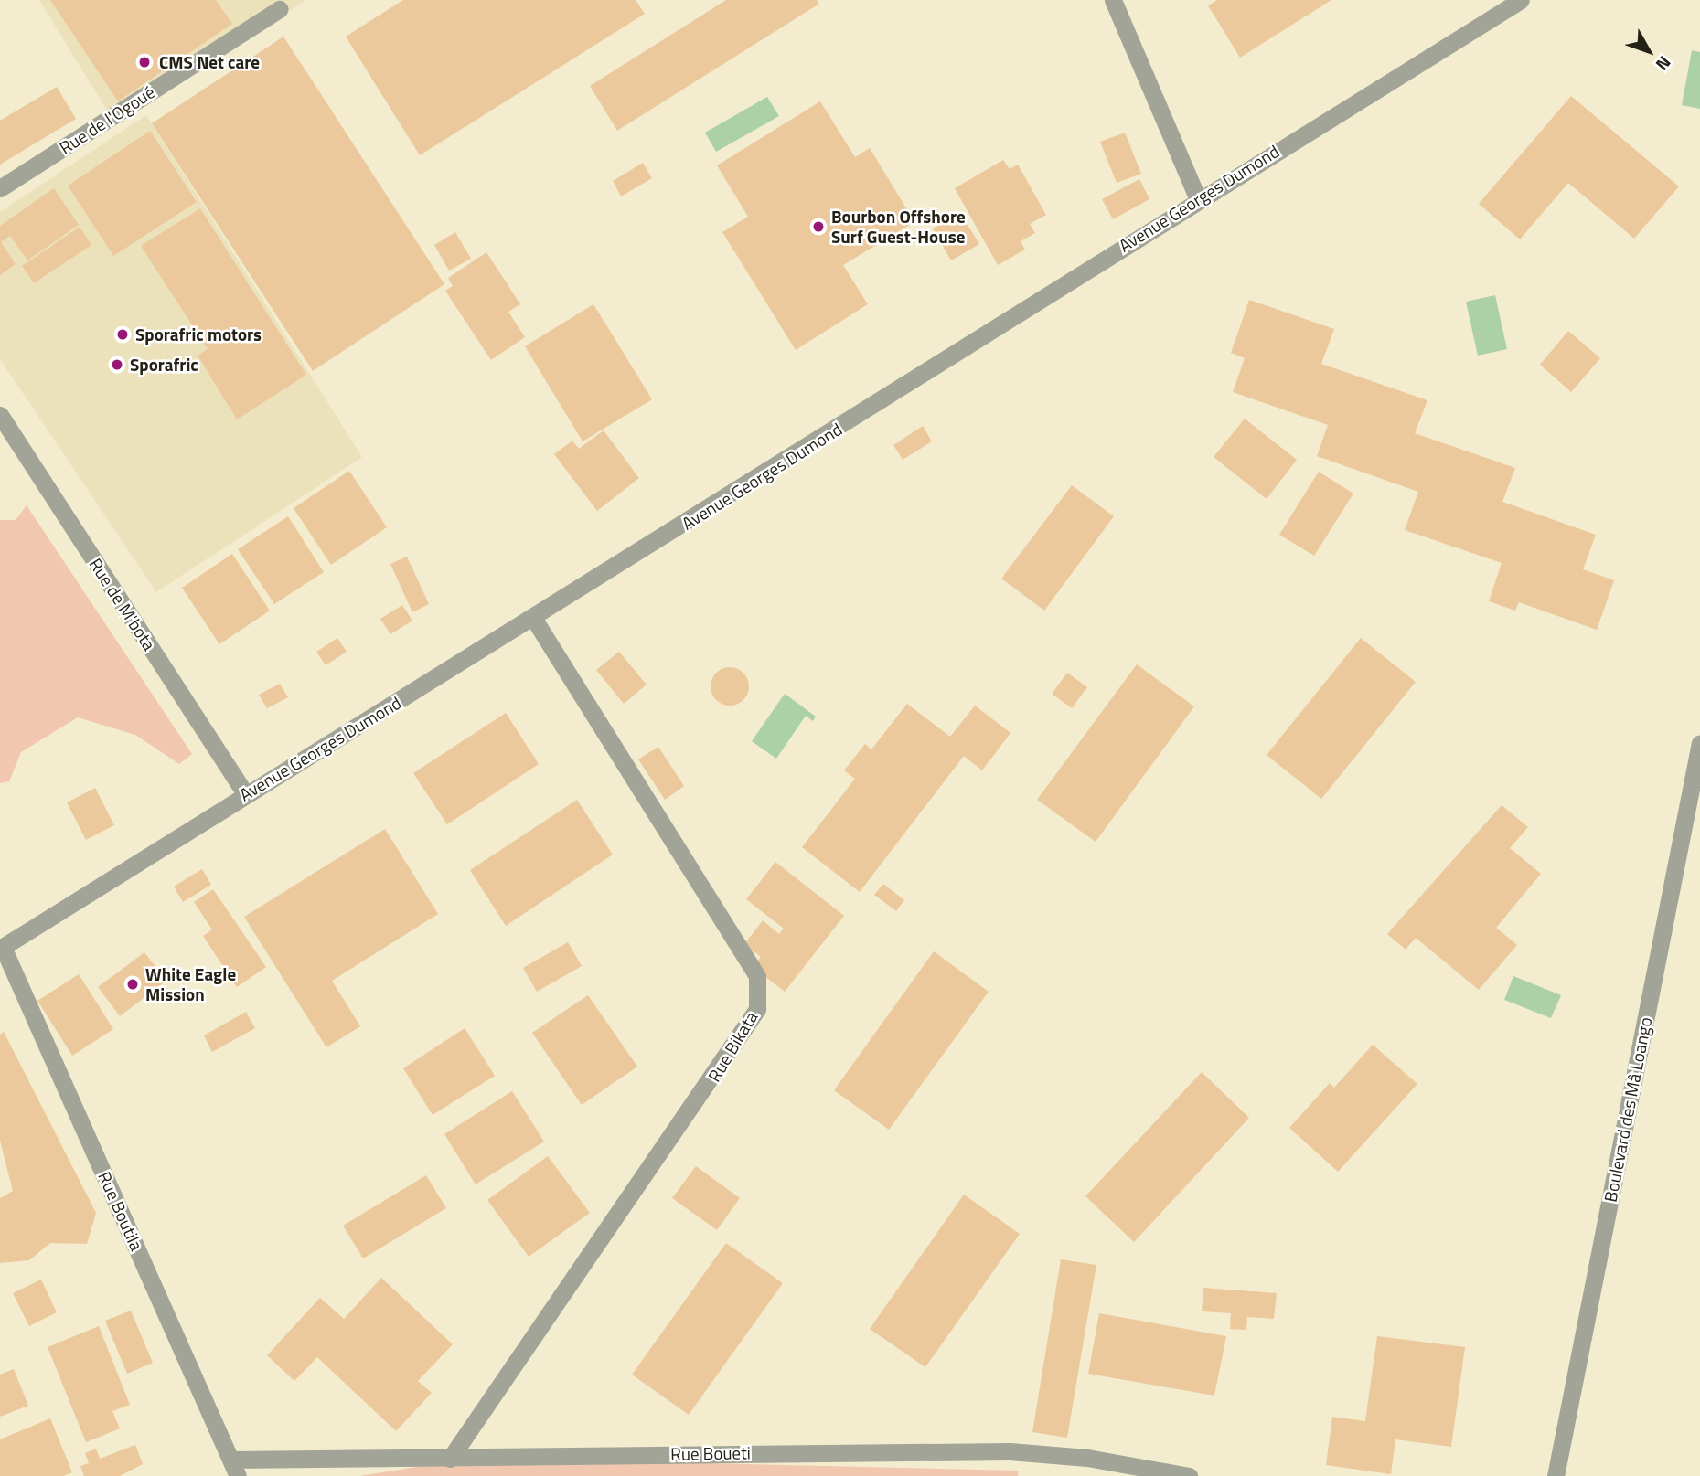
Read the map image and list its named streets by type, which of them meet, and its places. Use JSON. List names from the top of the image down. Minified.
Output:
{"streets":{"street":["Rue de l'Ogoué","Avenue Georges Dumond","Rue de M'bota","Rue Bikata","Boulevard des Mâ Loango","Rue Boutila","Rue Boueti"]},"crossings":[["Avenue Georges Dumond","Rue de M'bota"],["Avenue Georges Dumond","Rue Bikata"],["Avenue Georges Dumond","Rue Boutila"],["Rue Bikata","Rue Boueti"],["Rue Boutila","Rue Boueti"]],"places":["CMS Net care","Bourbon Offshore Surf Guest-House","Sporafric motors","Sporafric","White Eagle Mission"],"north":"bottom right"}
